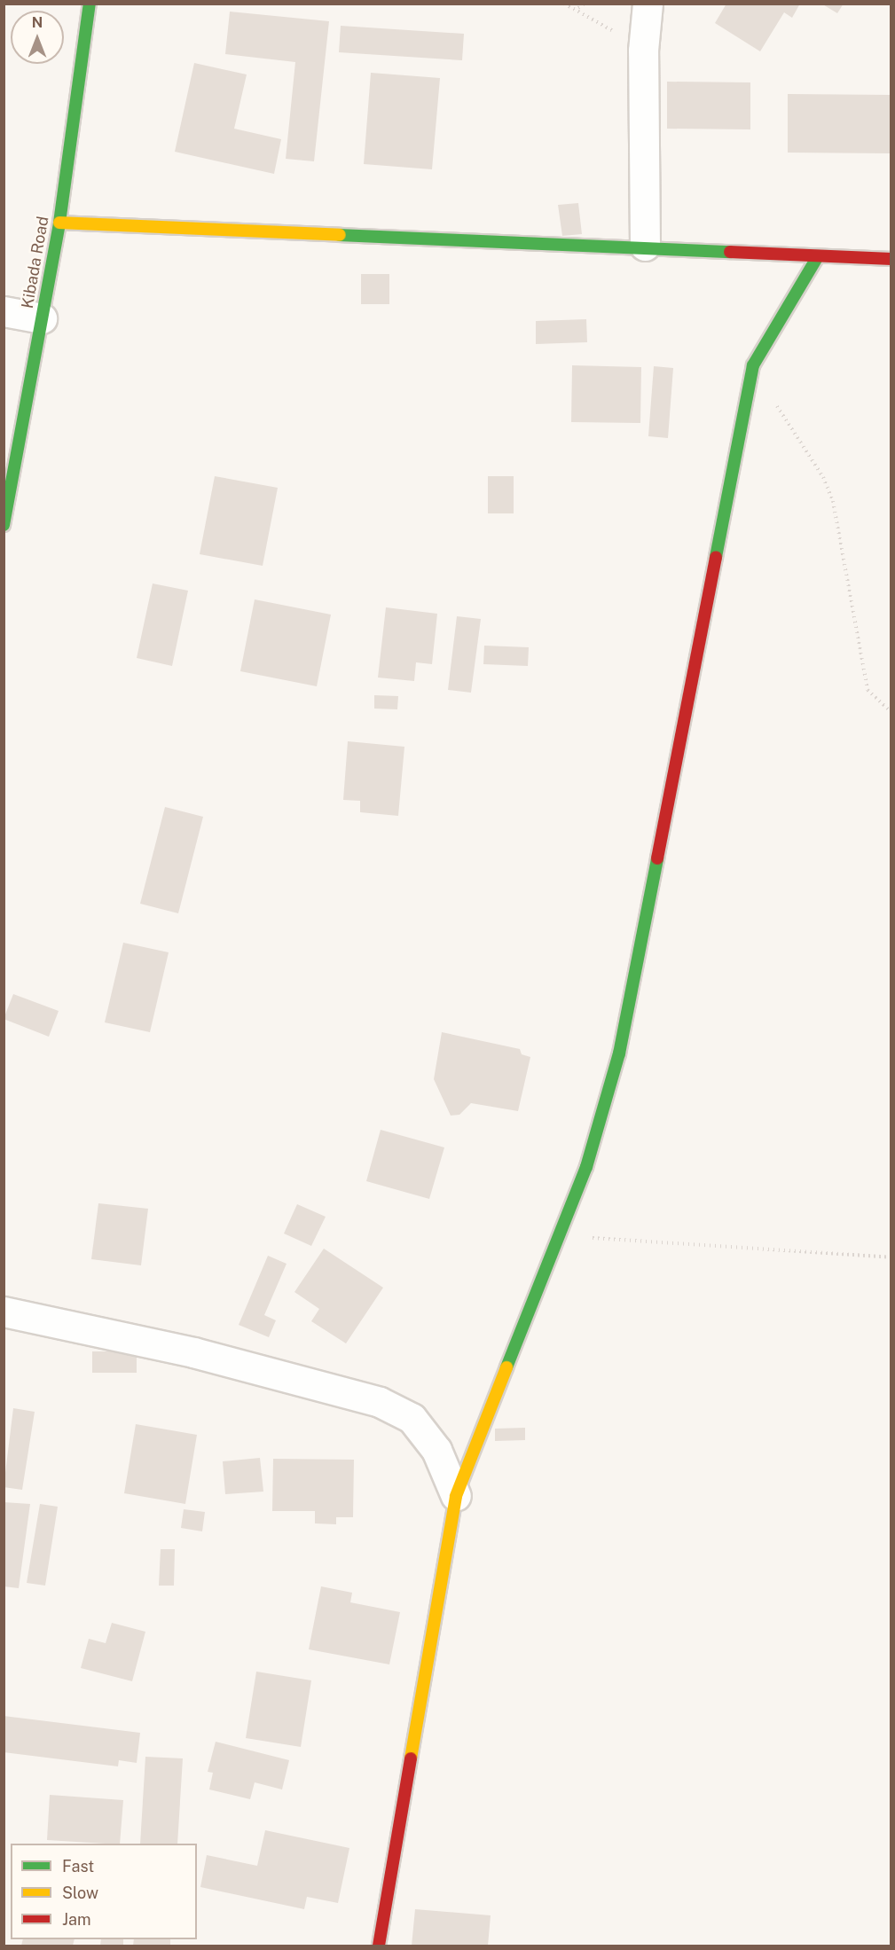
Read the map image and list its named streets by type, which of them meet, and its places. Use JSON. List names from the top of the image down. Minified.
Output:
{"streets":{"street":["Kibada Road"]},"legend":["Fast","Slow","Jam"],"north":"top"}
